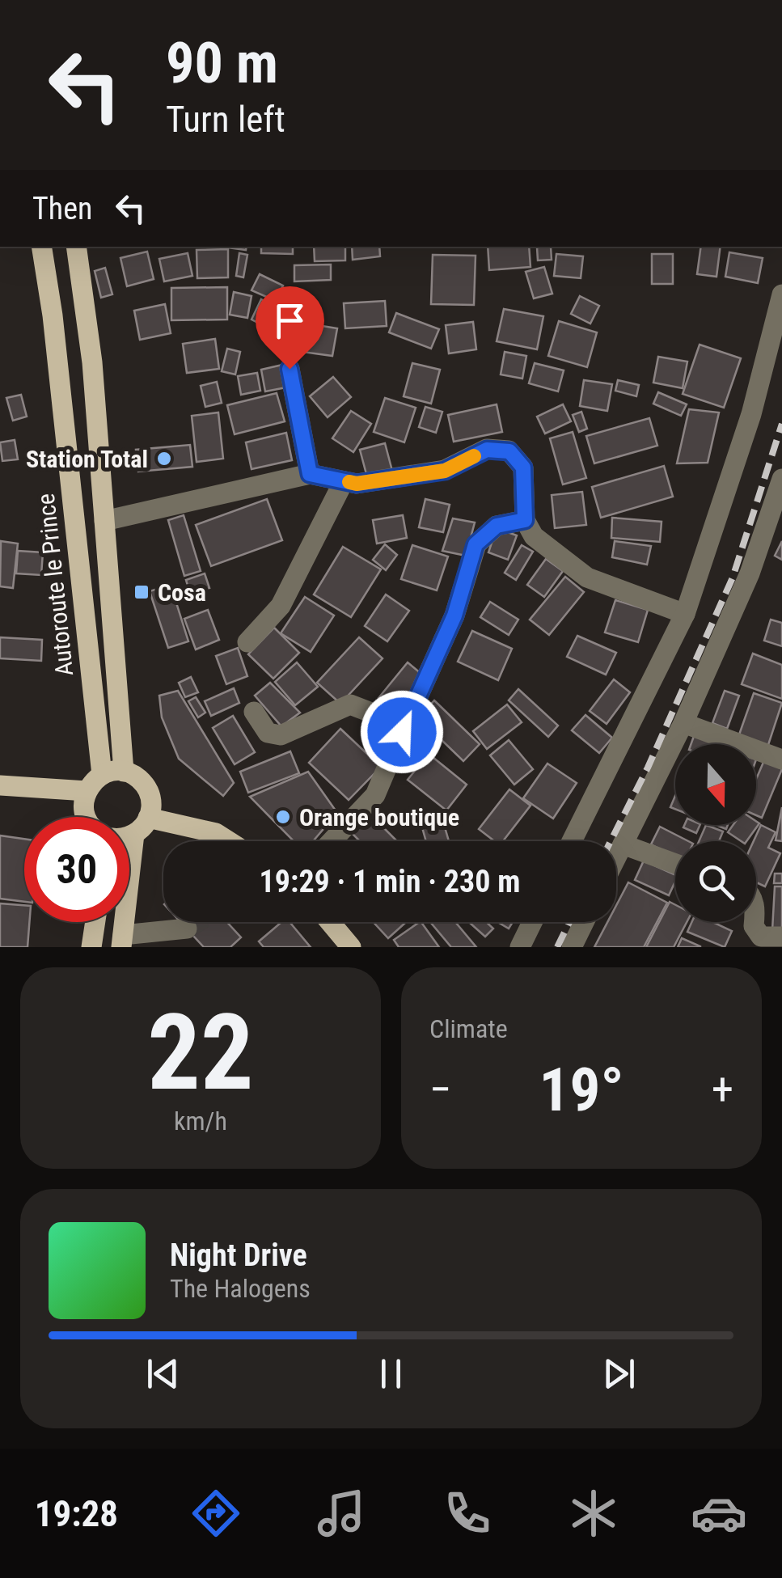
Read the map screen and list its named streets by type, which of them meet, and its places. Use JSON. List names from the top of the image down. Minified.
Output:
{"streets":{"main road":["Autoroute le Prince"]},"places":{"other":["Station Total","Orange boutique"],"transit":["Cosa"]},"north":"bottom","page":{"turn":["90 m","Turn left"],"then":"Then","limit":"30","trip":"19:29 · 1 min · 230 m","tile":[["22","km/h"],"Climate"],"heat":["−","19°","+"],"song":["Night Drive","The Halogens"],"tabs":"19:28"}}
